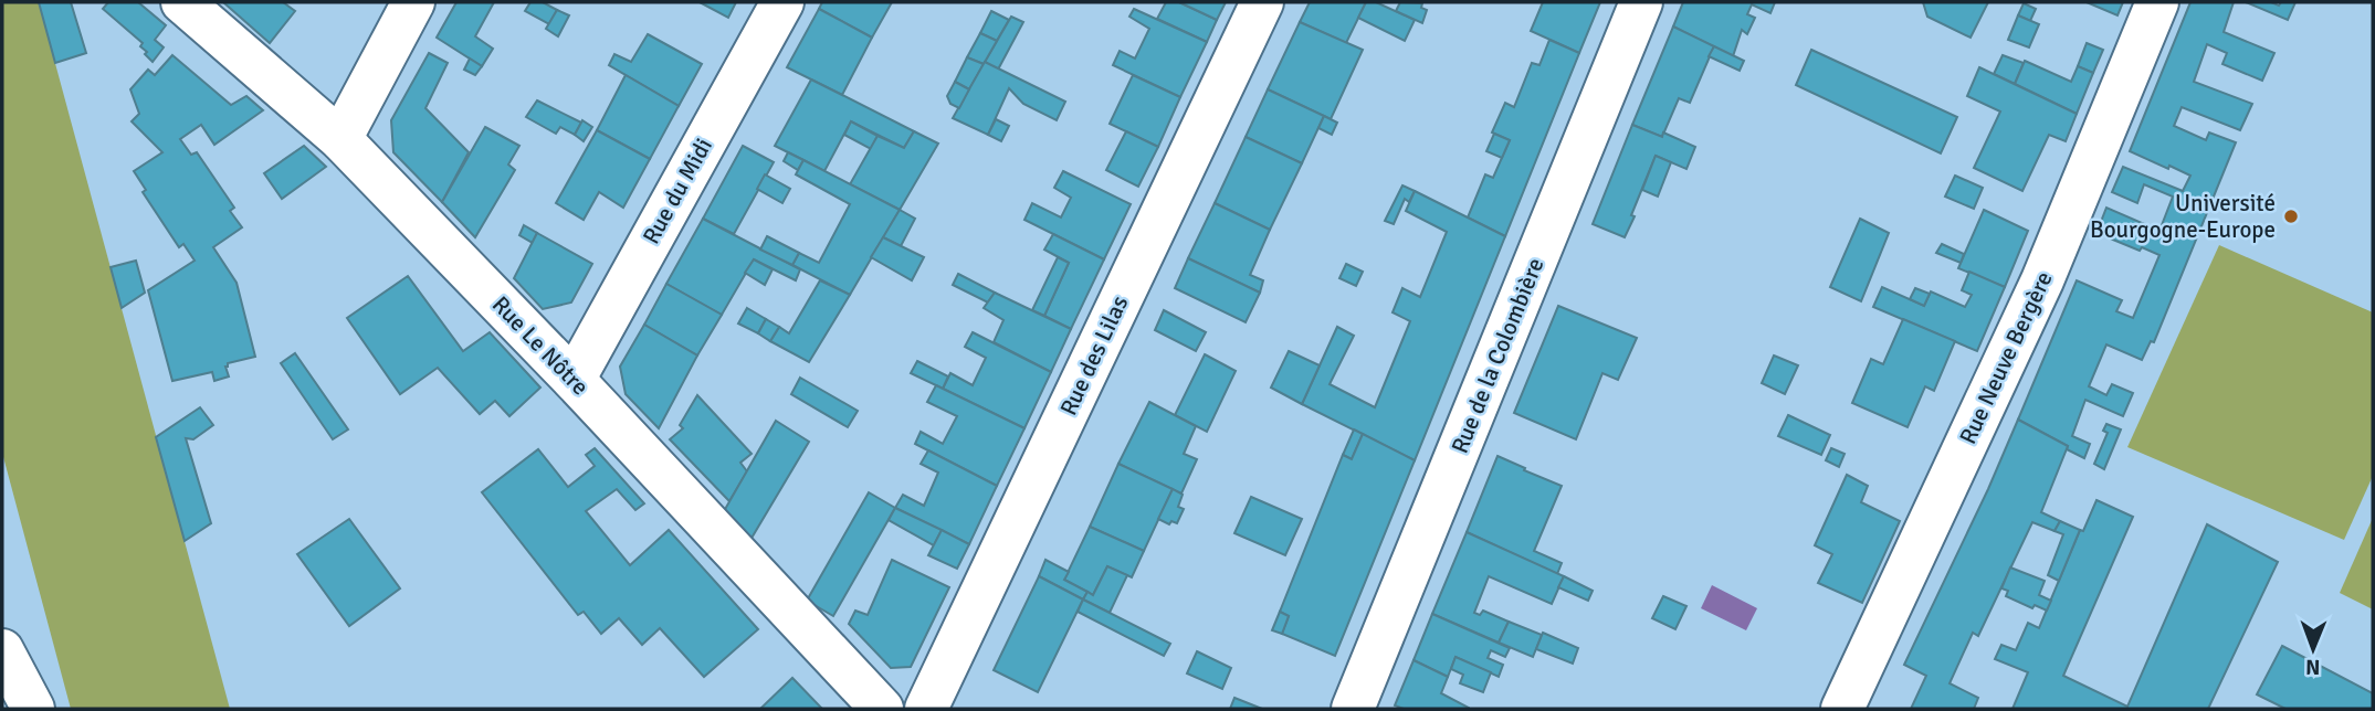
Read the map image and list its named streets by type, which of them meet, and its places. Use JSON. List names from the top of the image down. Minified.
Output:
{"streets":{"street":["Rue du Midi","Rue Le Nôtre","Rue des Lilas","Rue de la Colombière","Rue Neuve Bergère"]},"crossings":[["Rue du Midi","Rue Le Nôtre"]],"places":["Université Bourgogne-Europe"],"north":"bottom"}
